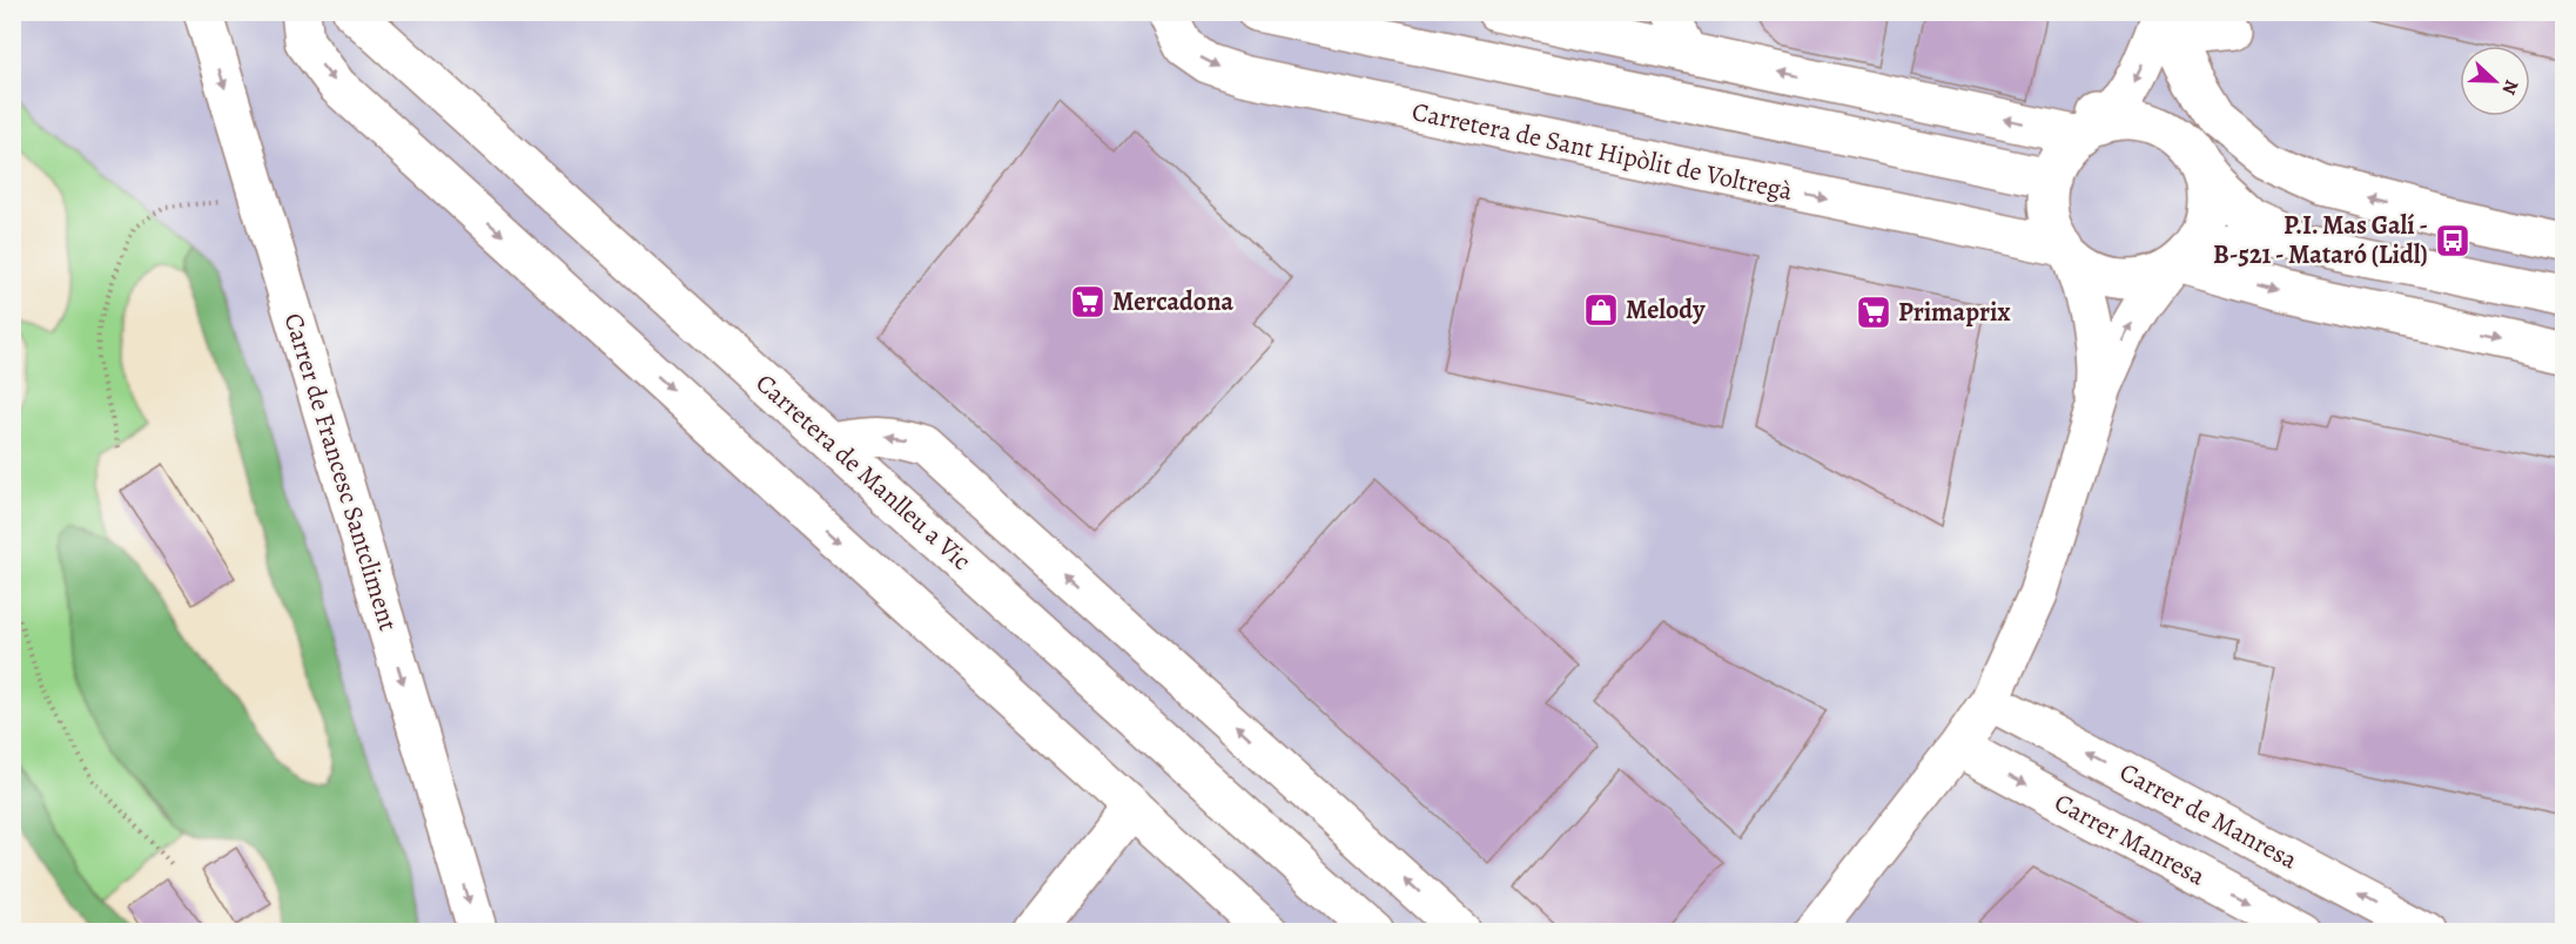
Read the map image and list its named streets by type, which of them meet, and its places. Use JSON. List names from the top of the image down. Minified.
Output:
{"streets":{"street":["Carretera de Sant Hipòlit de Voltregà","Carrer de Francesc Santcliment","Carretera de Manlleu a Vic","Carrer de Manresa","Carrer Manresa"]},"one_way":["Carrer de Francesc Santcliment","Carrer de Manresa","Carrer Manresa"],"places":{"bus stop":["P.I. Mas Galí - B-521 - Mataró (Lidl)"],"supermarket":["Mercadona","Primaprix"],"shop":["Melody"]},"north":"right"}
